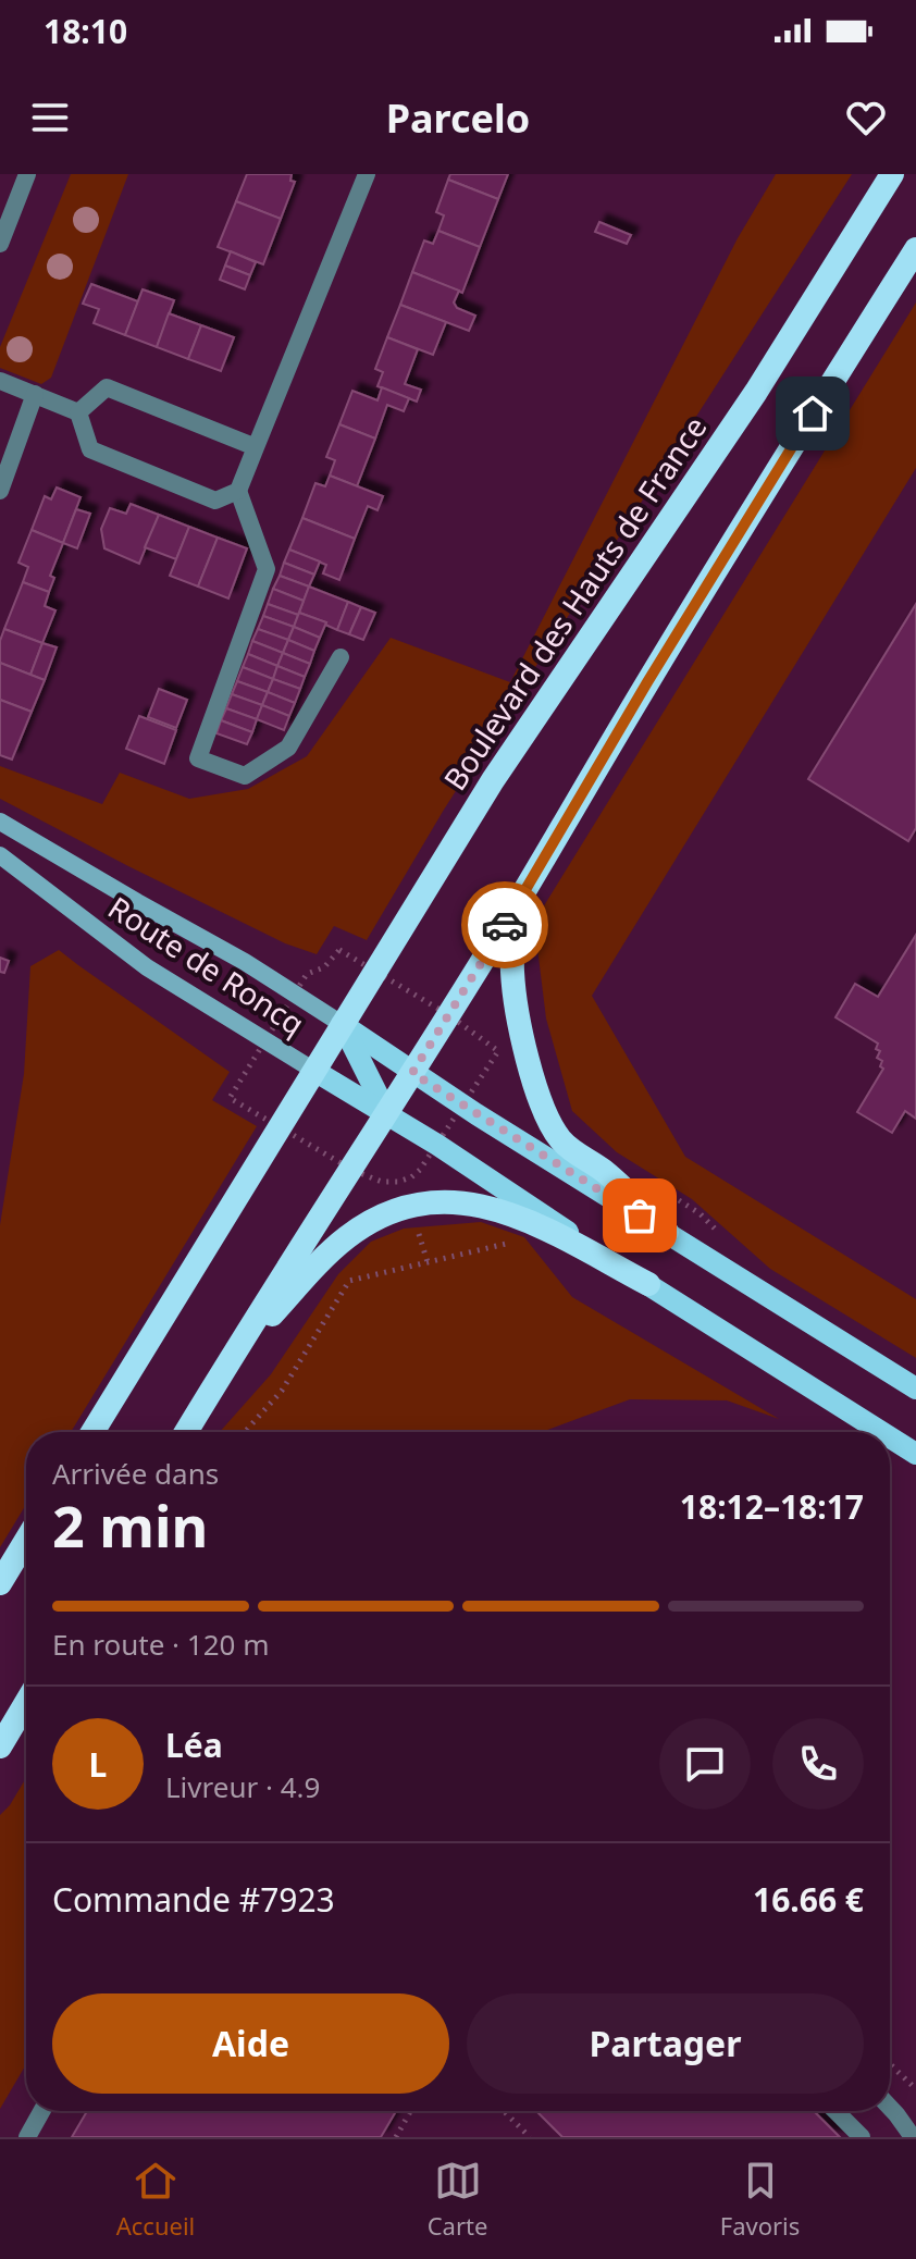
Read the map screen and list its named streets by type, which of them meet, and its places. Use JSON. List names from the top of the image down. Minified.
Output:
{"streets":{"highway":["Boulevard des Hauts de France"],"main road":["Route de Roncq"]},"crossings":[["Boulevard des Hauts de France","Route de Roncq"]],"page":{"status":"18:10","header":"Parcelo","heading":["2 min","Arrivée dans","18:12–18:17"],"panel":["Léa","Livreur · 4.9","Commande #7923","16.66 €"],"bar":"En route · 120 m","round":"L","buttons":["Aide","Partager"],"tabs":["Accueil","Carte","Favoris"]}}
